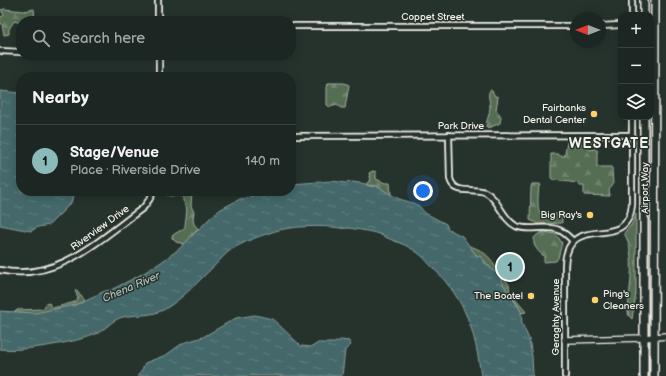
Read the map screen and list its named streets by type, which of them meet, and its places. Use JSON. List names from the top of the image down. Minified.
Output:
{"streets":{"main road":["Airport Way"],"street":["Coppet Street","Park Drive","Riverview Drive","Geraghty Avenue"]},"districts":["WESTGATE"],"water":["Chena River"],"places":["Fairbanks Dental Center","Big Ray's","The Boatel","Ping's Cleaners"],"north":"left","page":{"map_buttons":["+","−"],"search":"Search here","heading":"Nearby","list":[{"mark":"1","name":"Stage/Venue","note":"Place · Riverside Drive","value":"140 m"}],"pins":"1"}}
